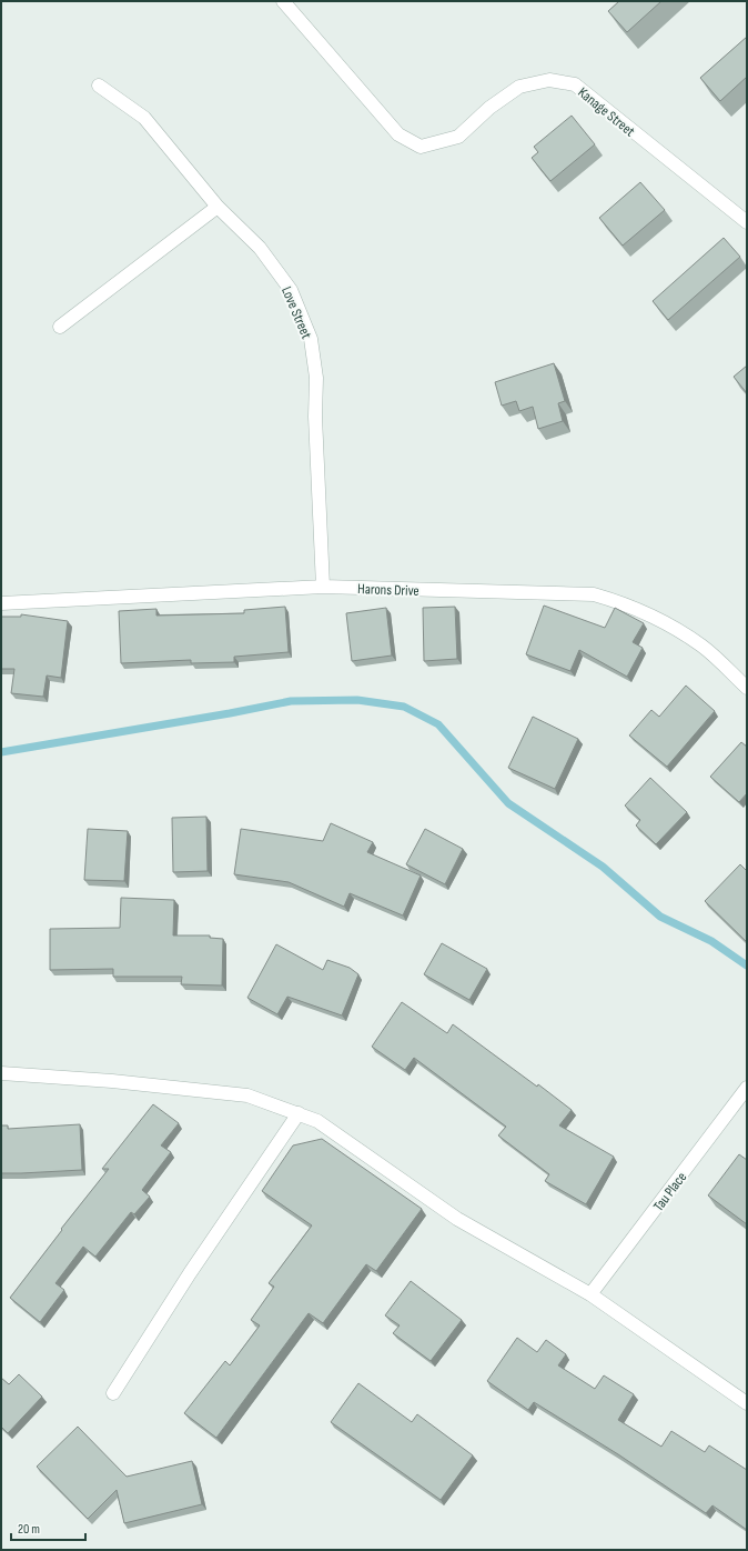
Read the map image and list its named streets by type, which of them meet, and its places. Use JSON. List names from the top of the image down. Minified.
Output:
{"streets":{"street":["Kanage Street","Love Street","Harons Drive","Tau Place"]},"crossings":[["Love Street","Harons Drive"]],"scale_bar":"20 m"}
